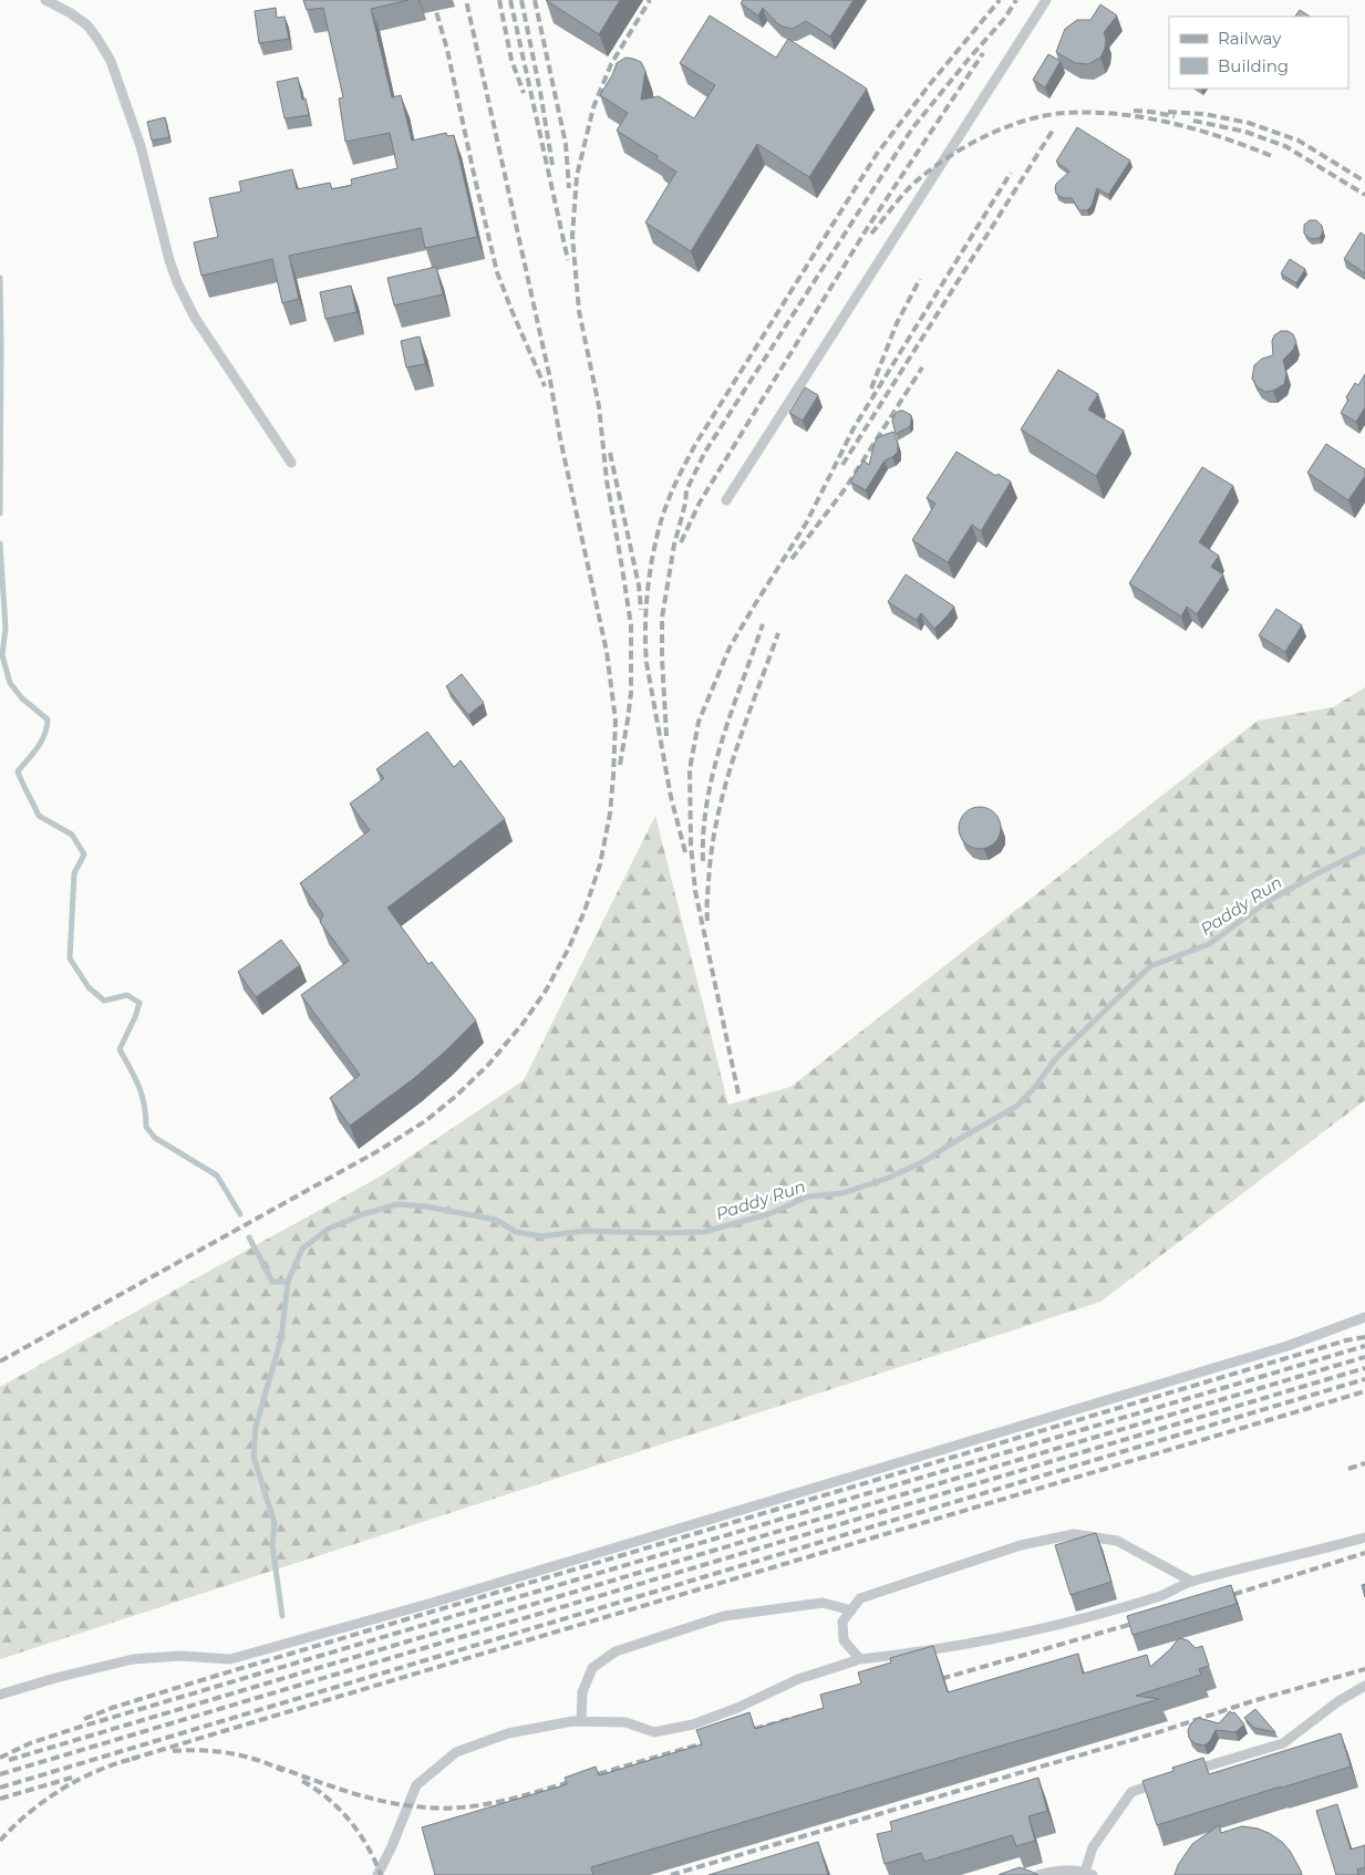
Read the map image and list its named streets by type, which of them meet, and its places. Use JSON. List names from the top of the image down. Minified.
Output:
{"water":["Paddy Run"],"legend":["Railway","Building"]}
